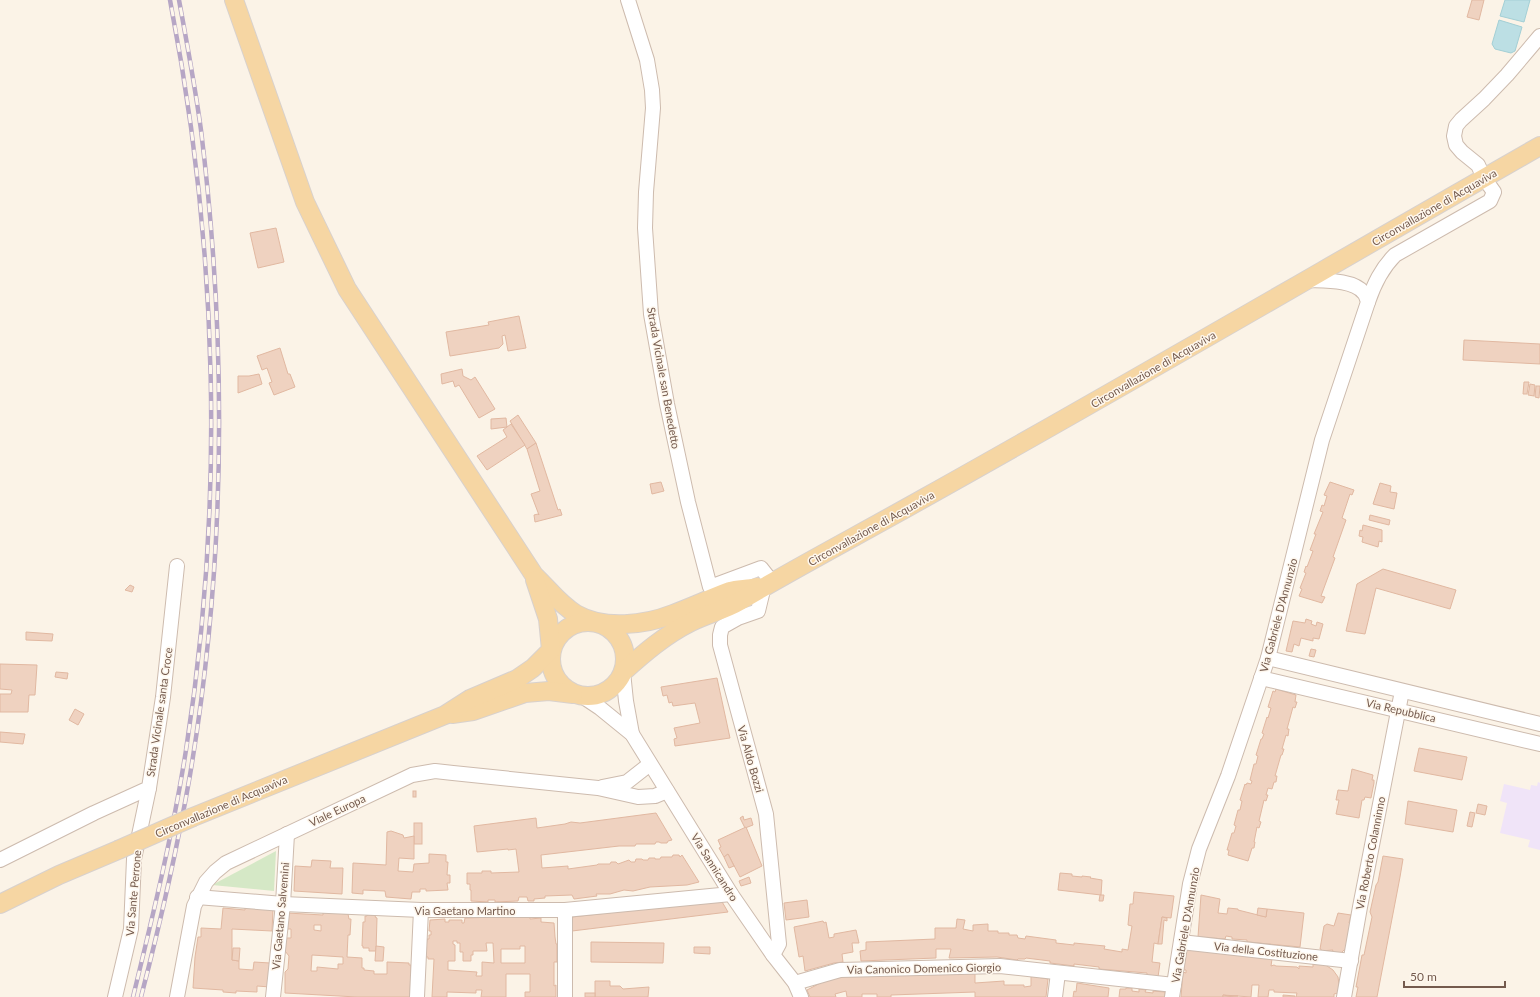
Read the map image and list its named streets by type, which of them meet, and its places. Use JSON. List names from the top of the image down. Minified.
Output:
{"streets":{"main road":["Circonvallazione di Acquaviva"],"street":["Strada Vicinale san Benedetto","Via Gabriele D'Annunzio","Via Repubblica","Strada Vicinale santa Croce","Via Aldo Bozzi","Viale Europa","Via Roberto Colanninno","Via Sannicandro","Via Sante Perrone","Via Gaetano Martino","Via Gaetano Salvemini","Via della Costituzione","Via Canonico Domenico Giorgio"]},"crossings":[["Circonvallazione di Acquaviva","Strada Vicinale san Benedetto"],["Circonvallazione di Acquaviva","Via Gabriele D'Annunzio"],["Circonvallazione di Acquaviva","Via Aldo Bozzi"],["Strada Vicinale san Benedetto","Via Aldo Bozzi"],["Via Gabriele D'Annunzio","Via Repubblica"],["Via Gabriele D'Annunzio","Via della Costituzione"],["Via Gabriele D'Annunzio","Via Canonico Domenico Giorgio"],["Via Repubblica","Via Roberto Colanninno"],["Strada Vicinale santa Croce","Via Sante Perrone"],["Via Aldo Bozzi","Via Sannicandro"],["Viale Europa","Via Sannicandro"],["Viale Europa","Via Gaetano Martino"],["Viale Europa","Via Gaetano Salvemini"],["Via Roberto Colanninno","Via della Costituzione"],["Via Sannicandro","Via Gaetano Martino"],["Via Sannicandro","Via Canonico Domenico Giorgio"],["Via Gaetano Martino","Via Gaetano Salvemini"]],"scale_bar":"50 m"}
